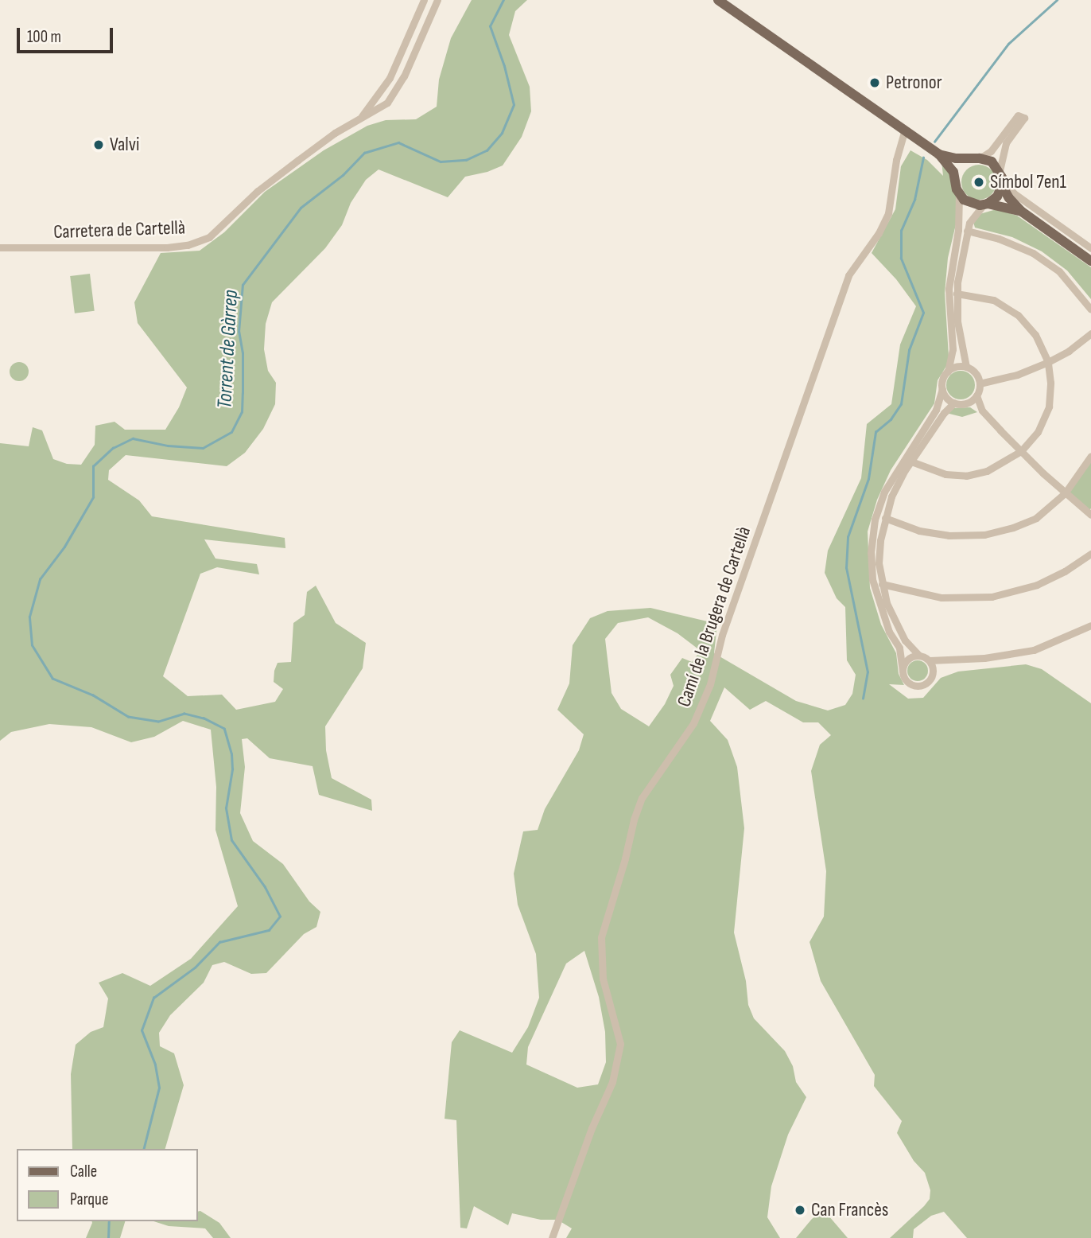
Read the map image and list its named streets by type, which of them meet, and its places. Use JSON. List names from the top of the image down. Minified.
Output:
{"streets":{"street":["Carretera de Cartellà","Camí de la Brugera de Cartellà"]},"water":["Torrent de Gàrrep"],"places":["Petronor","Valvi","Símbol 7en1","Can Francès"],"legend":["Calle","Parque"],"scale_bar":"100 m"}
